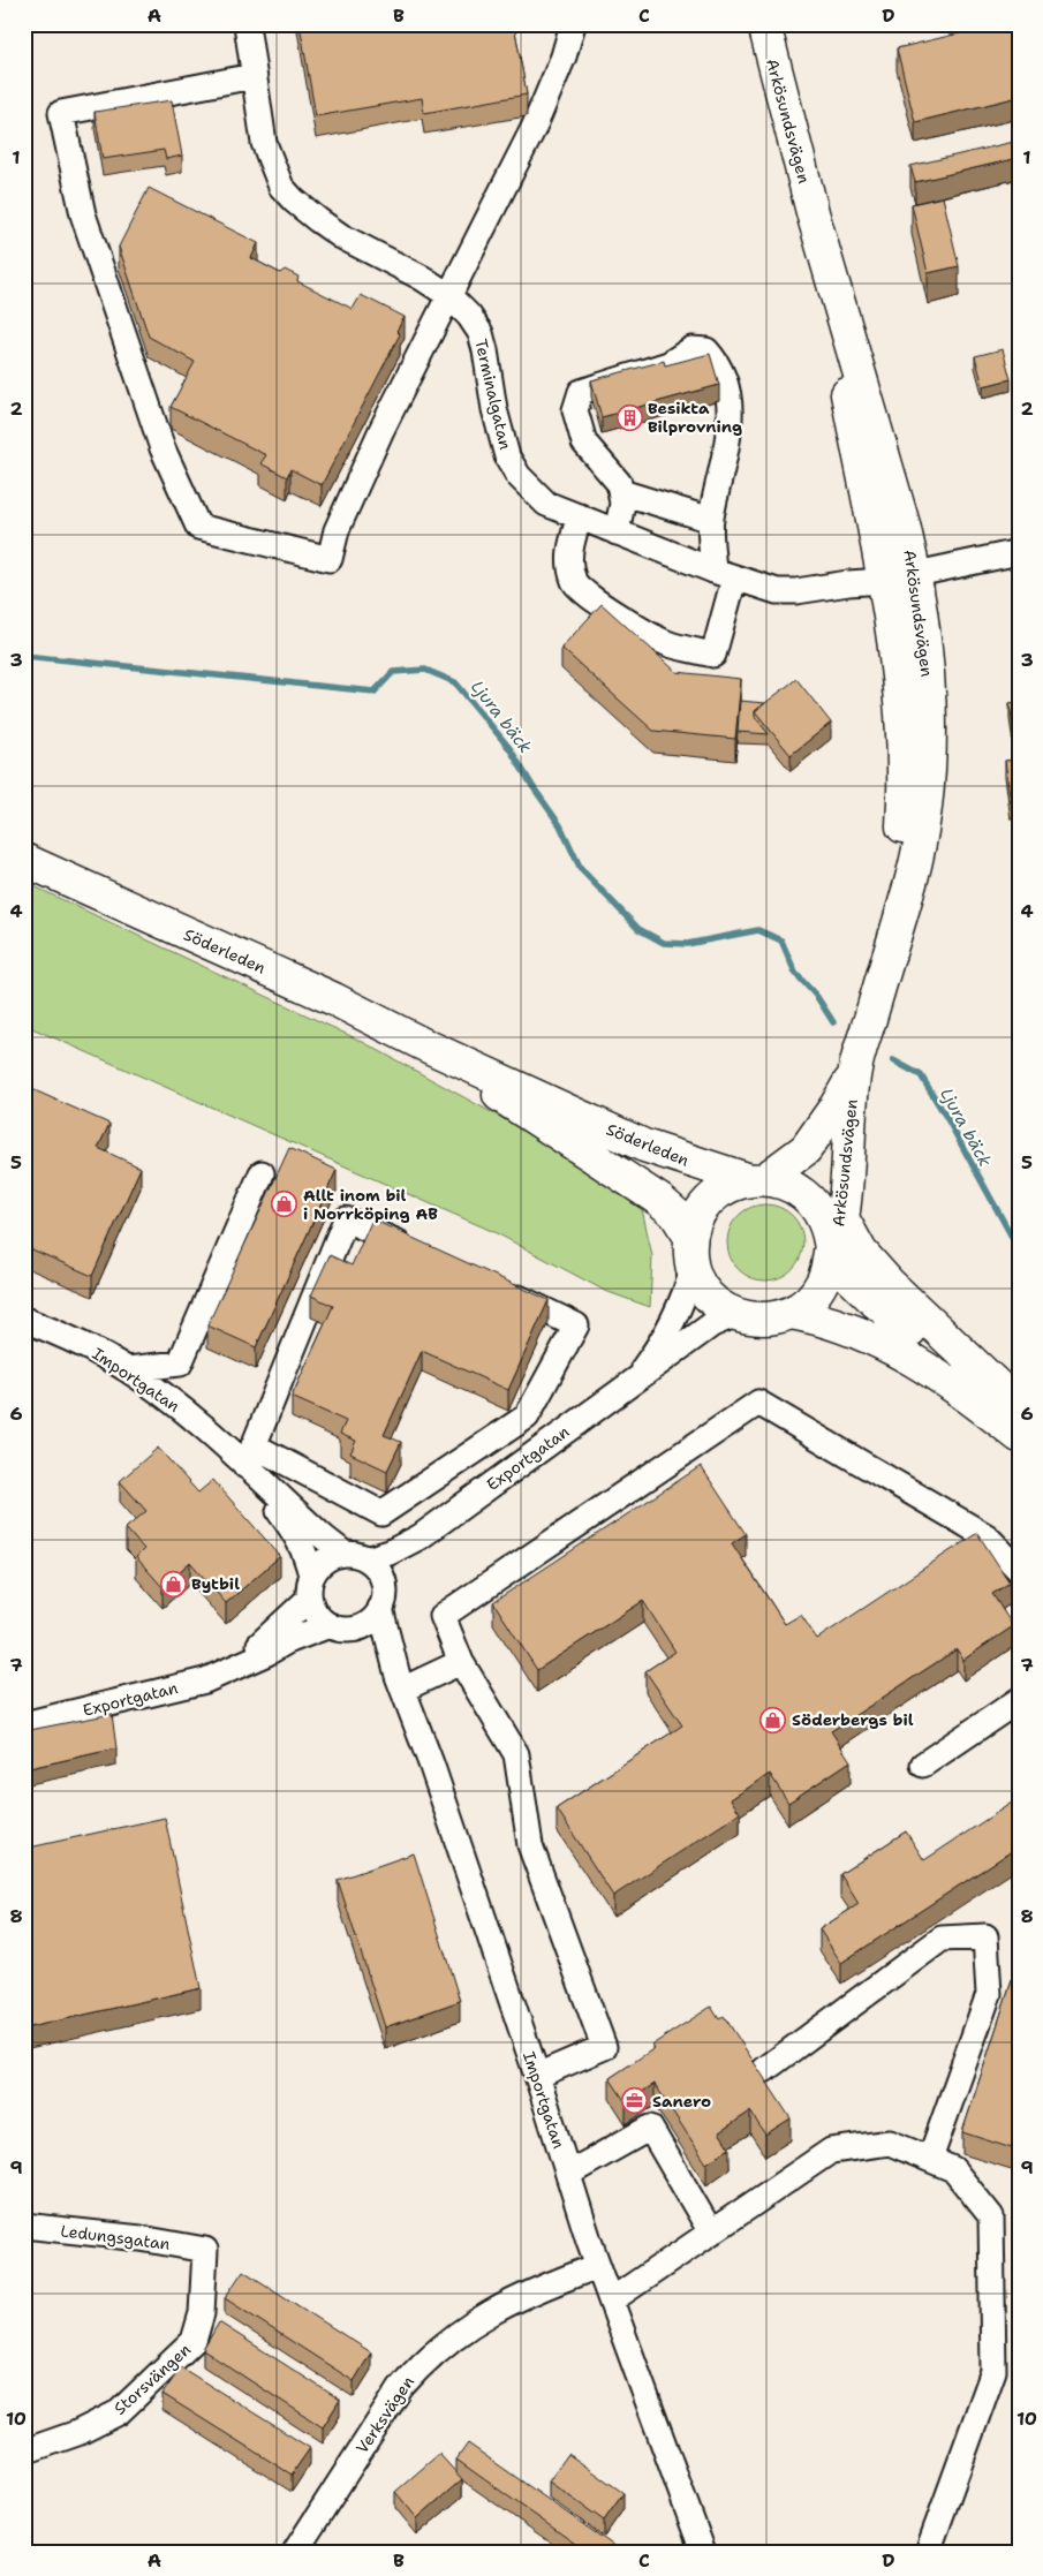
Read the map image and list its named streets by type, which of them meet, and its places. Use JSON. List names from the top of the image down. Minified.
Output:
{"streets":{"main road":["Arkösundsvägen","Söderleden"],"street":["Terminalgatan","Importgatan","Exportgatan","Ledungsgatan","Storsvängen","Verksvägen"]},"crossings":[["Arkösundsvägen","Terminalgatan"],["Arkösundsvägen","Söderleden"],["Arkösundsvägen","Exportgatan"],["Söderleden","Exportgatan"],["Importgatan","Exportgatan"],["Importgatan","Verksvägen"],["Ledungsgatan","Storsvängen"]],"water":["Ljura bäck"],"places":{"building":["Besikta Bilprovning"],"shop":["Allt inom bil i Norrköping AB","Bytbil","Söderbergs bil"],"office":["Sanero"]},"grid":{"columns":["A","B","C","D"],"rows":["1","2","3","4","5","6","7","8","9","10"]}}
